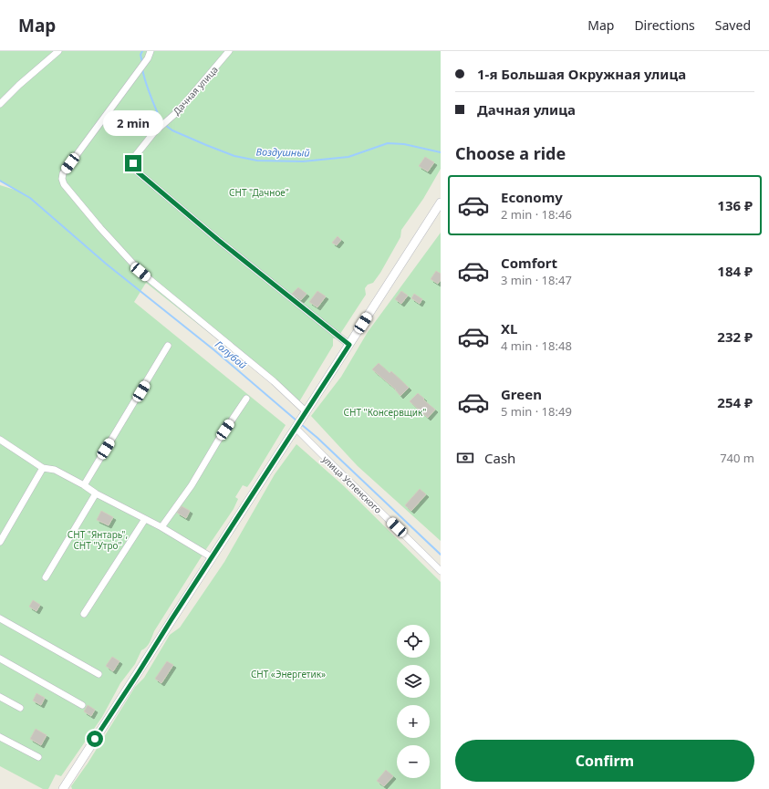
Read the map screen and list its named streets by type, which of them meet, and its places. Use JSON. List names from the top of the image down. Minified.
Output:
{"streets":{"street":["Дачная улица","улица Успенского"]},"water":["Воздушный","Голубой"],"parks":["СНТ \"Дачное\"","СНТ \"Консервщик\"","СНТ \"Янтарь\", СНТ \"Утро\"","СНТ «Энергетик»"],"page":{"header":"Map","nav":["Map","Directions","Saved"],"banner":["1-я Большая Окружная улица","Дачная улица"],"bubble":"2 min","heading":"Choose a ride","list":[{"name":"Economy","note":"2 min · 18:46","value":"136 ₽"},{"name":"Comfort","note":"3 min · 18:47","value":"184 ₽"},{"name":"XL","note":"4 min · 18:48","value":"232 ₽"},{"name":"Green","note":"5 min · 18:49","value":"254 ₽"}],"pay":["Cash","740 m"],"map_buttons":["+","−"],"buttons":"Confirm"}}
